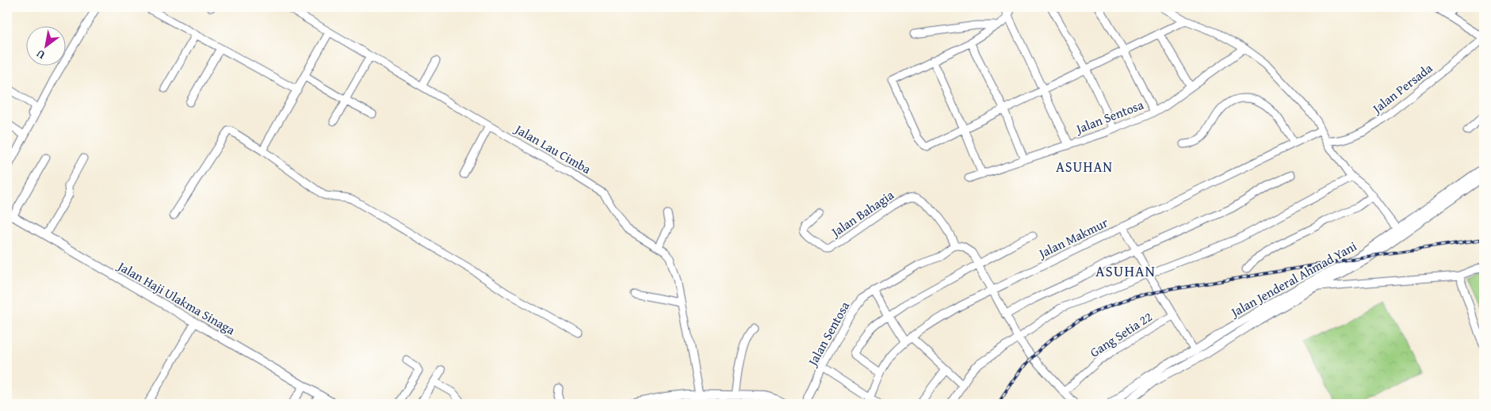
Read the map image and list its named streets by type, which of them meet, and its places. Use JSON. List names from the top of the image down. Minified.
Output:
{"streets":{"main road":["Jalan Jenderal Ahmad Yani","Jalan Haji Ulakma Sinaga"],"street":["Jalan Persada","Jalan Sentosa","Jalan Lau Cimba","Jalan Bahagia","Jalan Makmur","Gang Setia 22"]},"crossings":[["Jalan Sentosa","Jalan Bahagia"]],"districts":["ASUHAN","ASUHAN"],"north":"bottom left"}
